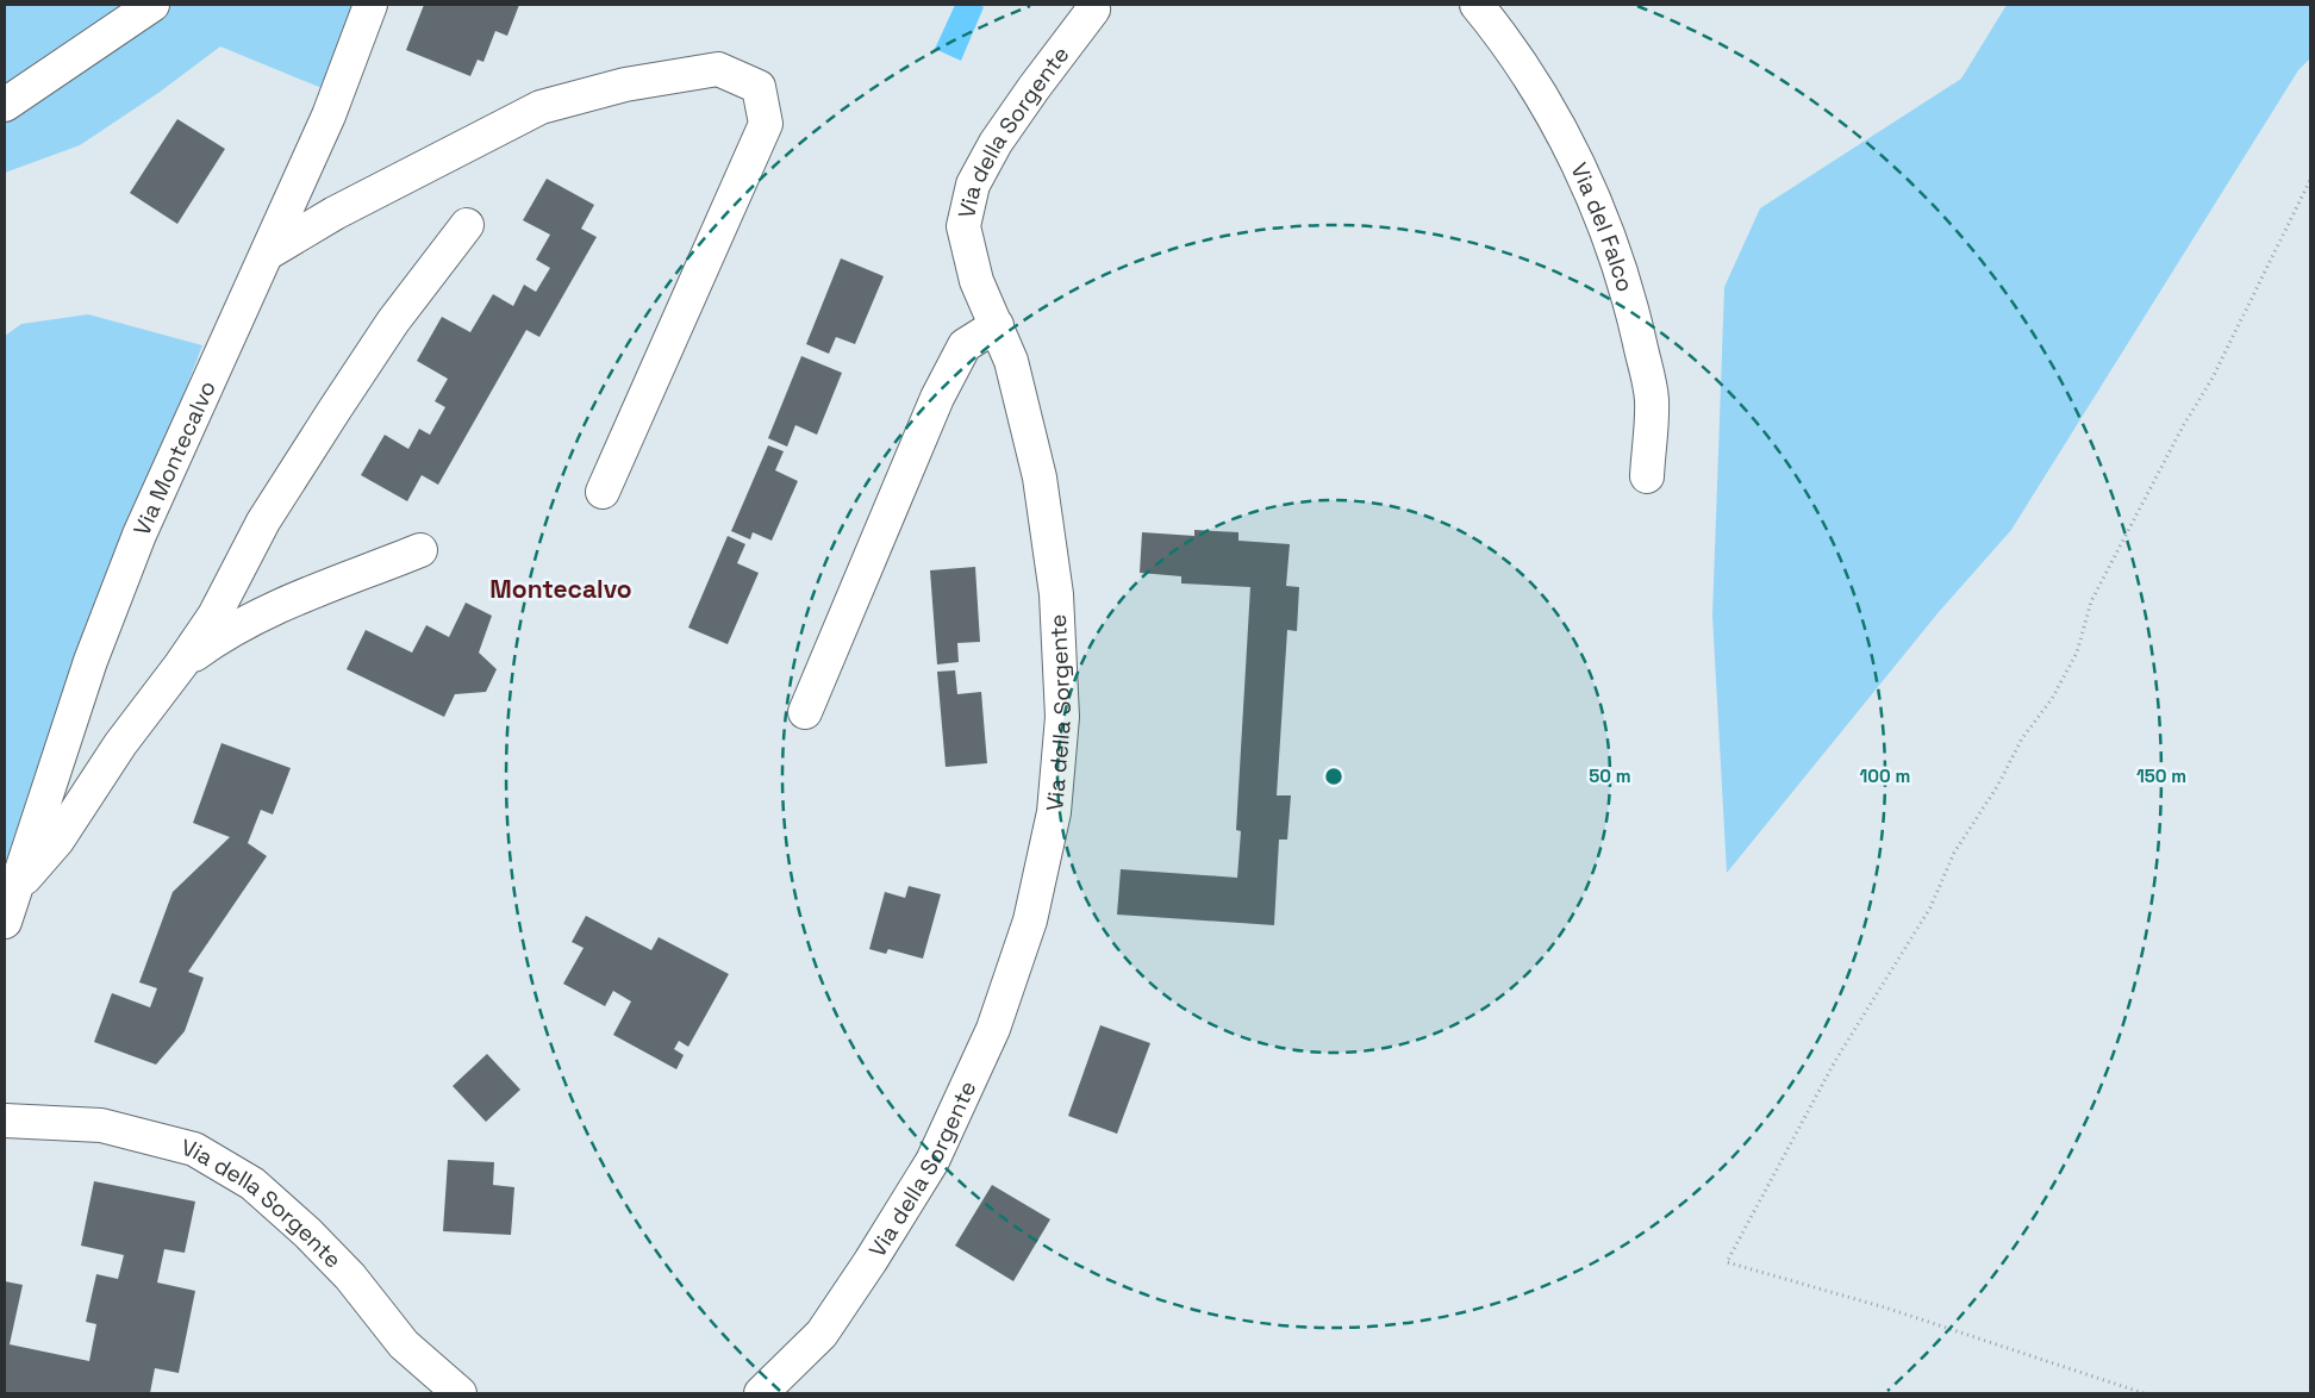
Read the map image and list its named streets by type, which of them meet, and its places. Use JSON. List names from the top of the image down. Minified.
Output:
{"streets":{"street":["Via della Sorgente","Via del Falco","Via Montecalvo"]},"districts":["Montecalvo"],"rings":["50 m","100 m","150 m"]}
